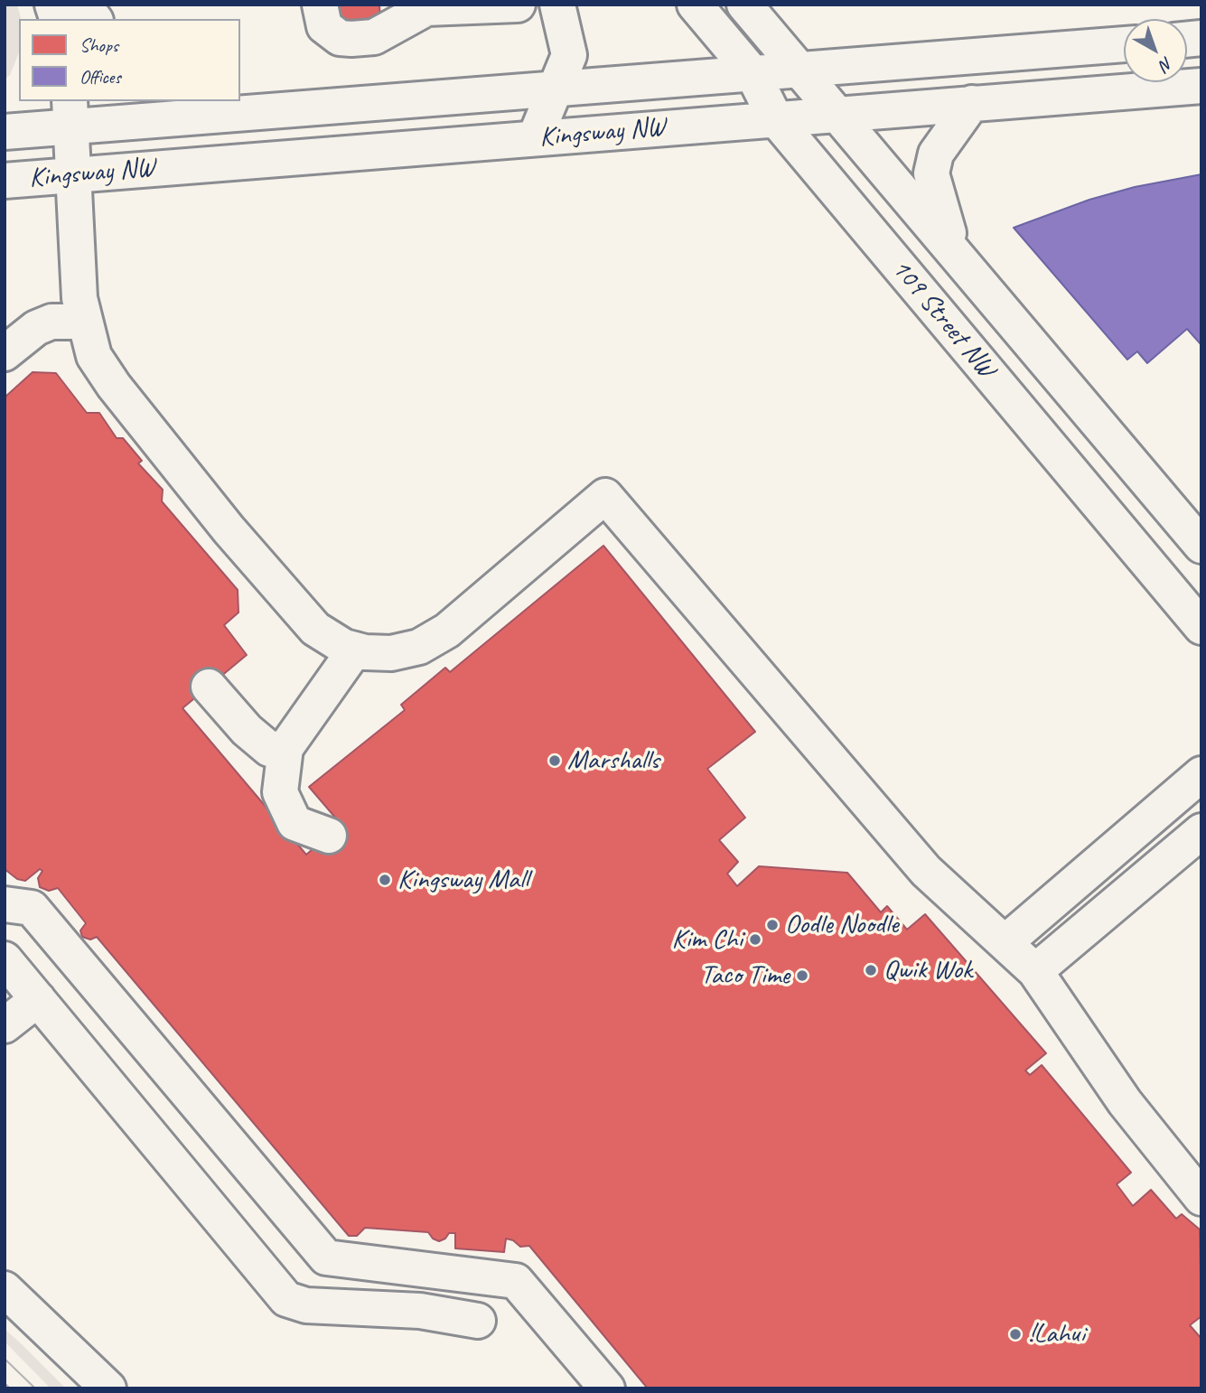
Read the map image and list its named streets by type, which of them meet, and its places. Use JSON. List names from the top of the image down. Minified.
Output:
{"streets":{"main road":["Kingsway NW","109 Street NW"]},"crossings":[["Kingsway NW","109 Street NW"]],"places":["Marshalls","Kingsway Mall","Oodle Noodle","Kim Chi","Qwik Wok","Taco Time","!Lahui"],"legend":["Shops","Offices"],"north":"bottom right"}
